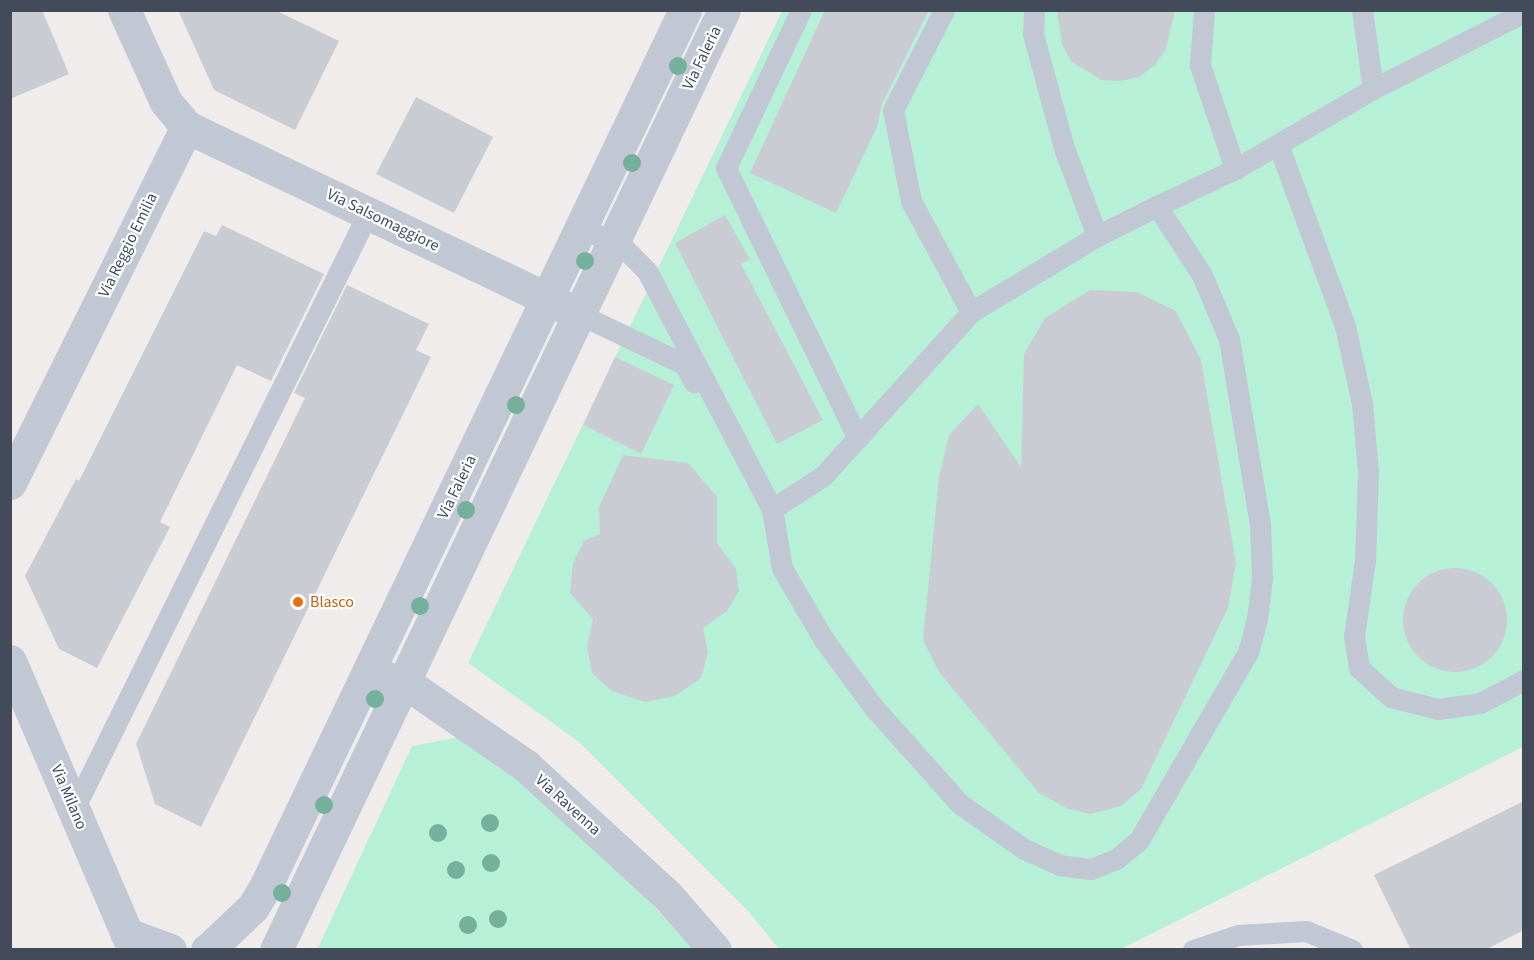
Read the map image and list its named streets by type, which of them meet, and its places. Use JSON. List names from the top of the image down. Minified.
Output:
{"streets":{"street":["Via Faleria","Via Salsomaggiore","Via Reggio Emilia","Via Milano","Via Ravenna"]},"crossings":[["Via Faleria","Via Salsomaggiore"],["Via Faleria","Via Ravenna"],["Via Salsomaggiore","Via Reggio Emilia"]],"places":["Blasco"]}
